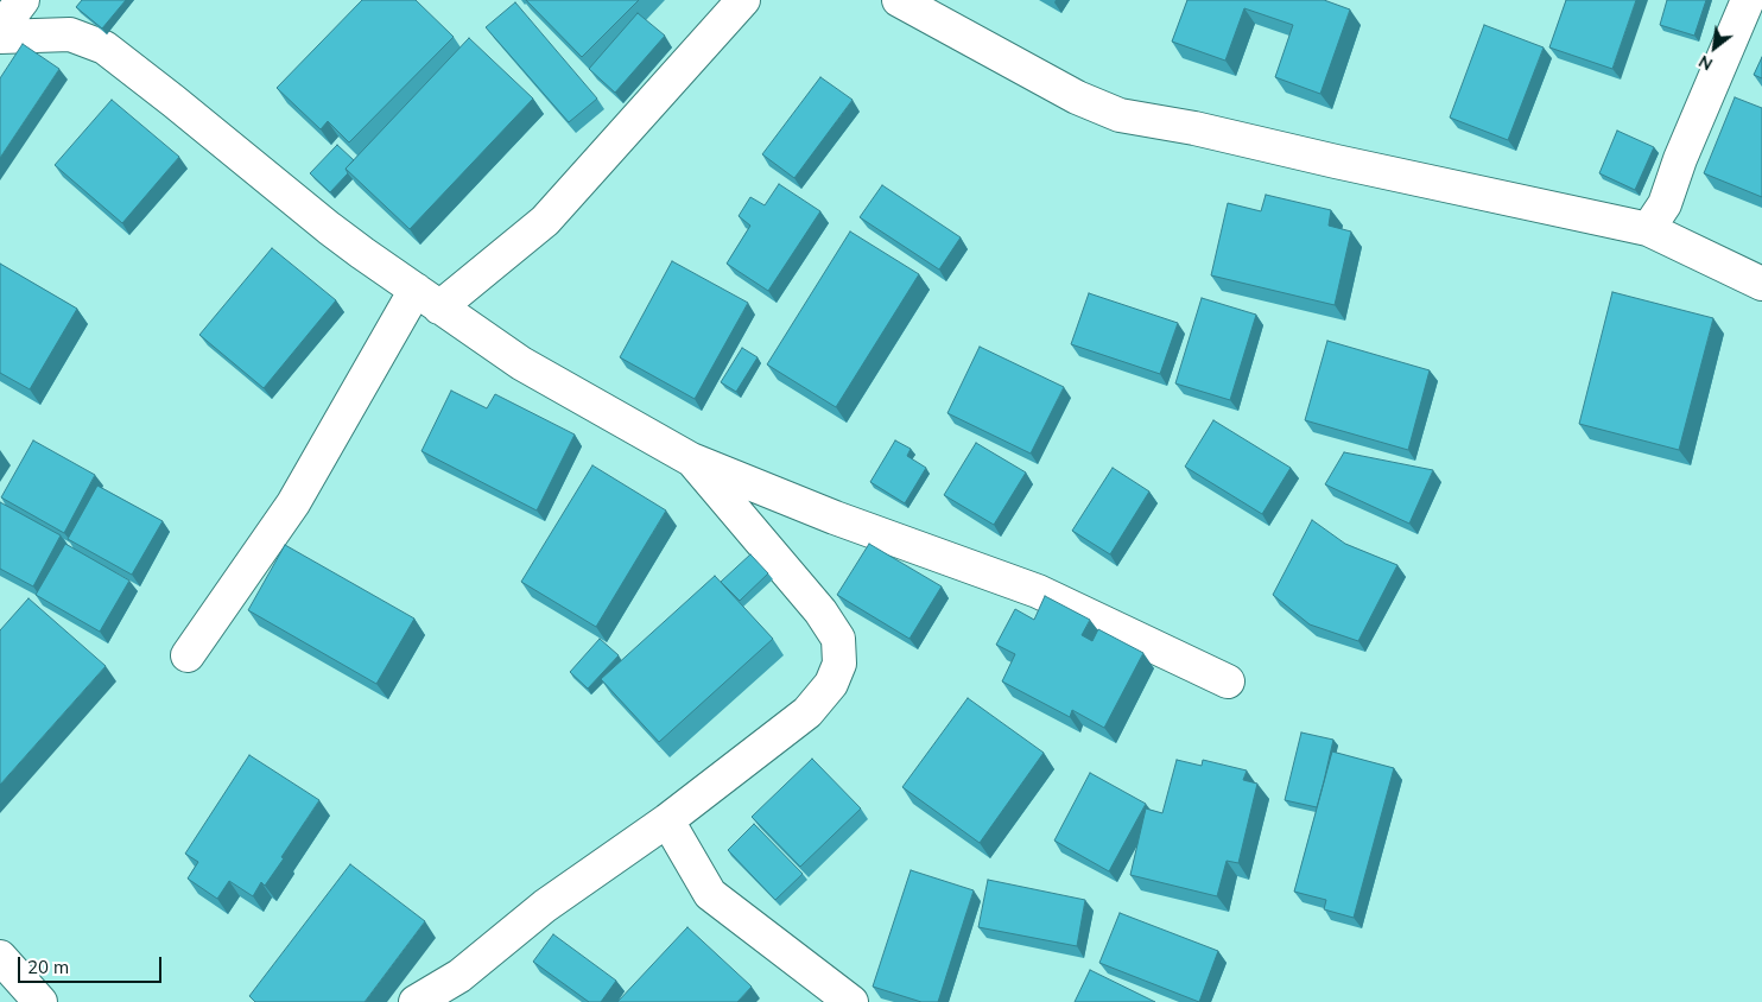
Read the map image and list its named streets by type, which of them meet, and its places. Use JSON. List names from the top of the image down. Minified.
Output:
{"scale_bar":"20 m","north":"bottom left"}
